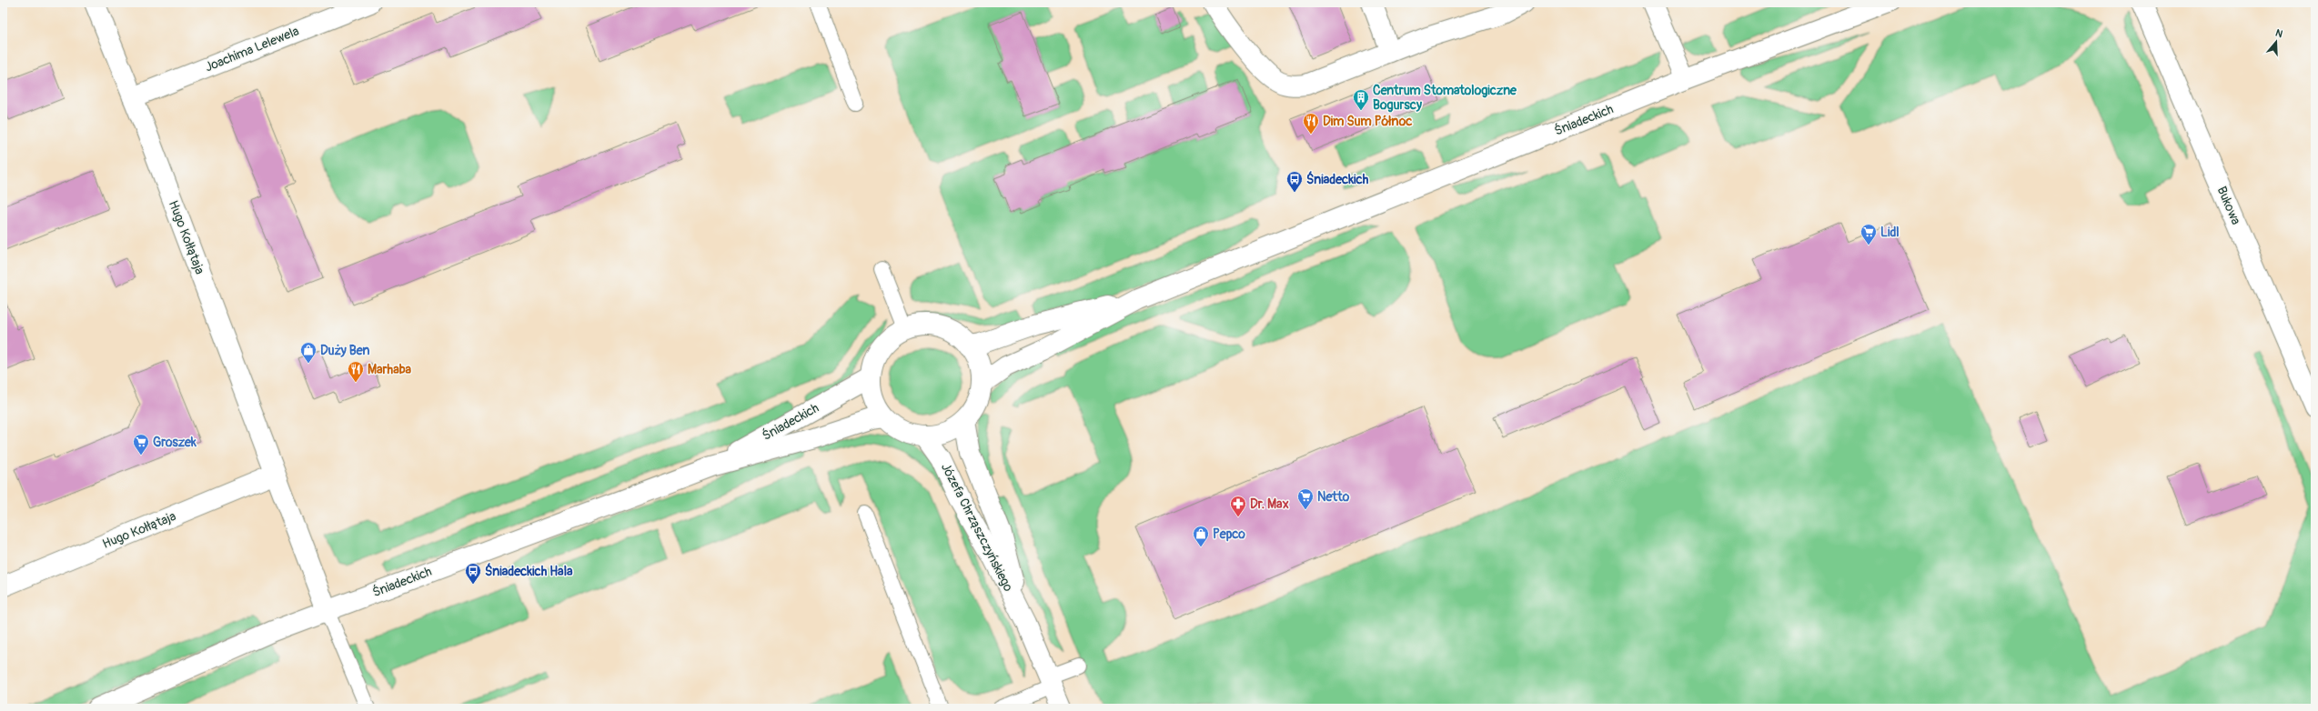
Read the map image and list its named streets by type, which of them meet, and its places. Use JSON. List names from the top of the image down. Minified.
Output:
{"streets":{"street":["Joachima Lelewela","Śniadeckich","Bukowa","Hugo Kołłątaja","Józefa Chrząszczyńskiego"]},"crossings":[["Joachima Lelewela","Hugo Kołłątaja"],["Śniadeckich","Hugo Kołłątaja"],["Śniadeckich","Józefa Chrząszczyńskiego"]],"places":{"building":["Centrum Stomatologiczne Bogurscy"],"restaurant":["Dim Sum Północ","Marhaba"],"bus stop":["Śniadeckich","Śniadeckich Hala"],"supermarket":["Lidl","Groszek","Netto"],"shop":["Duży Ben","Pepco"],"pharmacy":["Dr. Max"]},"north":"top"}
